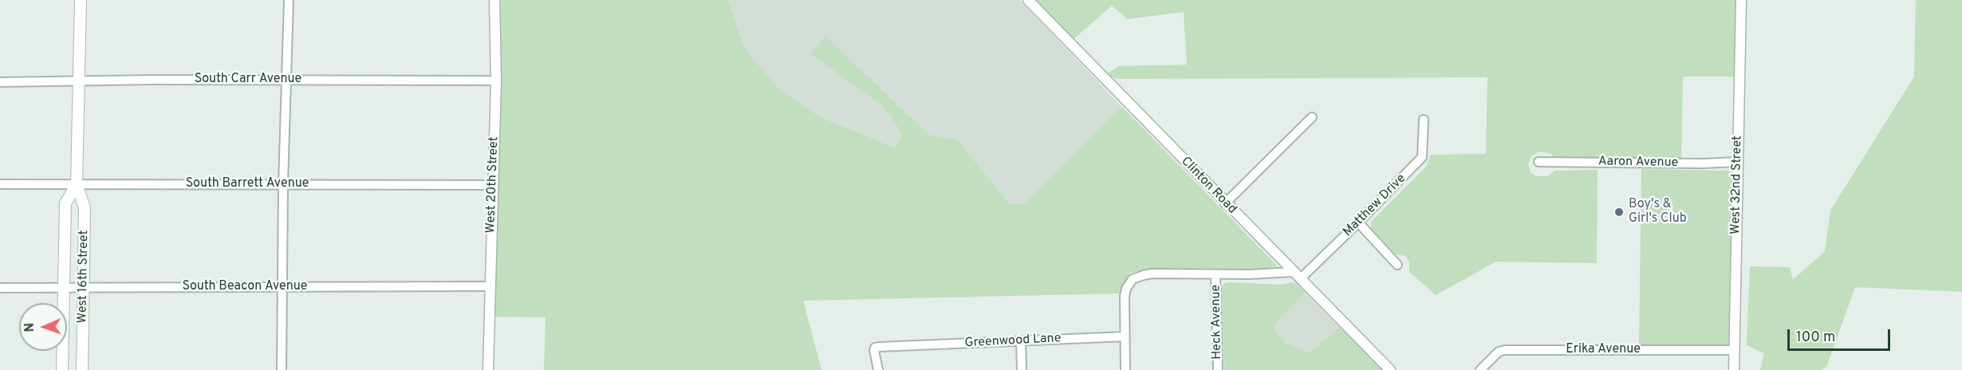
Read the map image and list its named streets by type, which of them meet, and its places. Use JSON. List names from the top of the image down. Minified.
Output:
{"streets":{"main road":["West 16th Street"],"street":["South Carr Avenue","Aaron Avenue","South Barrett Avenue","West 20th Street","West 32nd Street","Clinton Road","Matthew Drive","South Beacon Avenue","Heck Avenue","Greenwood Lane","Erika Avenue"]},"crossings":[["South Carr Avenue","West 20th Street"],["South Carr Avenue","West 16th Street"],["Aaron Avenue","West 32nd Street"],["South Barrett Avenue","West 20th Street"],["South Barrett Avenue","West 16th Street"],["West 20th Street","South Beacon Avenue"],["West 32nd Street","Erika Avenue"],["Clinton Road","Matthew Drive"],["West 16th Street","South Beacon Avenue"]],"places":["Boy's & Girl's Club"],"scale_bar":"100 m","north":"left"}
